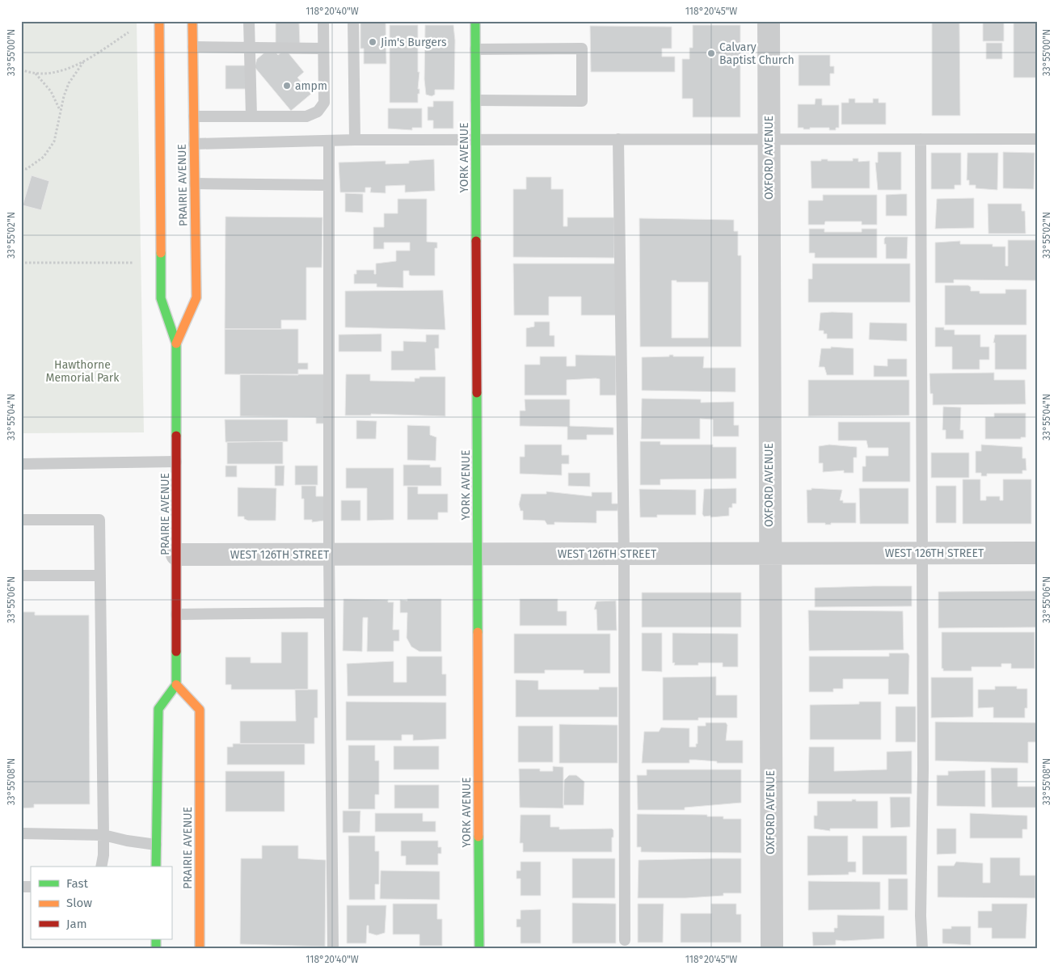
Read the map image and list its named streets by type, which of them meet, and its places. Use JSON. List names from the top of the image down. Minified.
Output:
{"streets":{"main road":["YORK AVENUE","PRAIRIE AVENUE"],"street":["OXFORD AVENUE","WEST 126TH STREET"]},"crossings":[["YORK AVENUE","WEST 126TH STREET"],["OXFORD AVENUE","WEST 126TH STREET"],["PRAIRIE AVENUE","WEST 126TH STREET"]],"parks":["Hawthorne Memorial Park"],"places":["Jim's Burgers","Calvary Baptist Church","ampm"],"legend":["Fast","Slow","Jam"],"coordinates":["118°20'40\"W","118°20'45\"W","33°55'00\"N","33°55'02\"N","33°55'04\"N","33°55'06\"N","33°55'08\"N"]}
